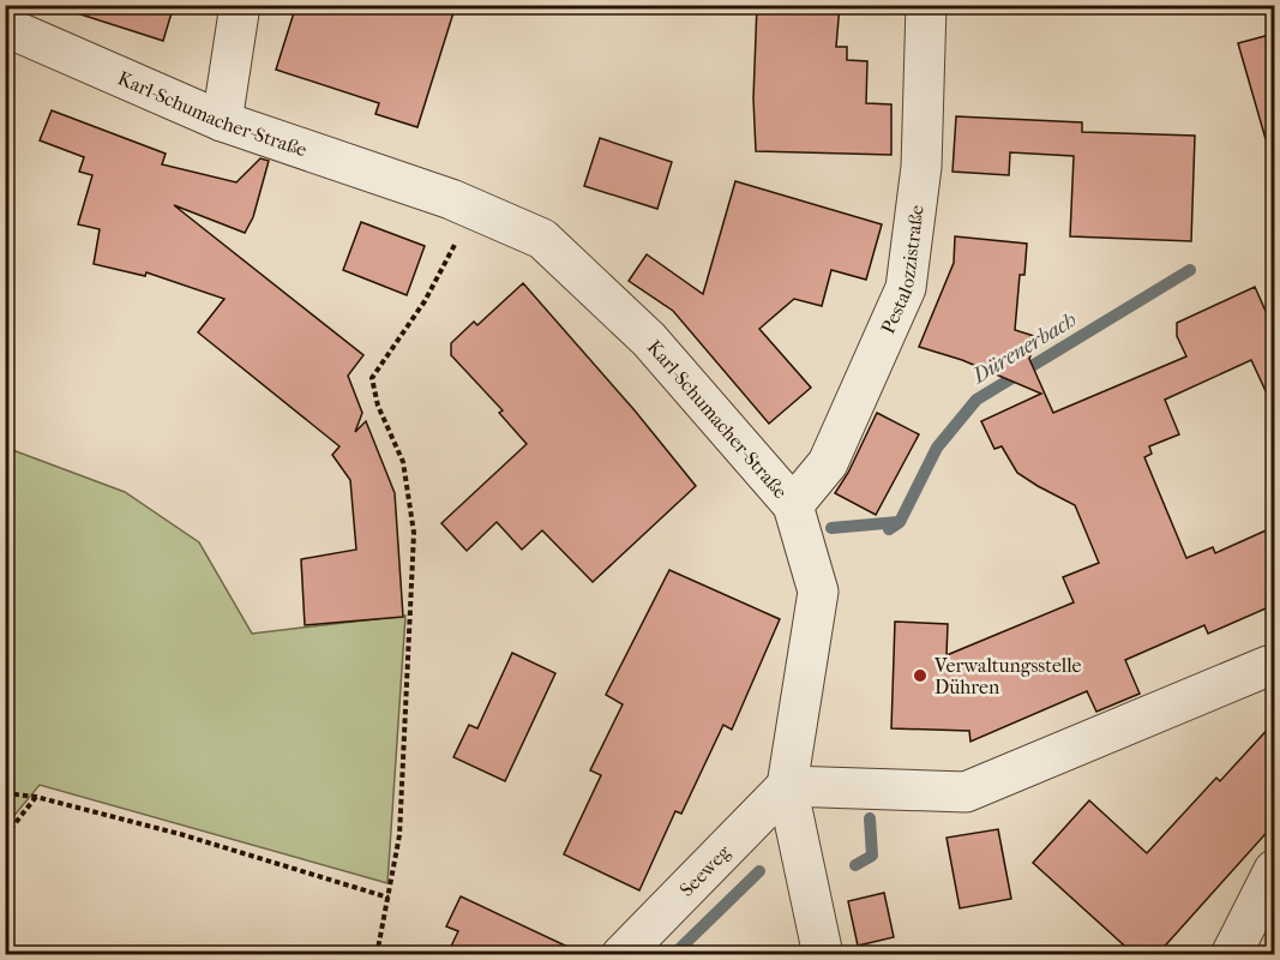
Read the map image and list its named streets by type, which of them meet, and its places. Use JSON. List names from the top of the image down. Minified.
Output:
{"streets":{"street":["Karl-Schumacher-Straße","Pestalozzistraße","Seeweg"]},"crossings":[["Karl-Schumacher-Straße","Pestalozzistraße"],["Karl-Schumacher-Straße","Seeweg"]],"water":["Dürenerbach"],"places":["Verwaltungsstelle Dühren"]}
